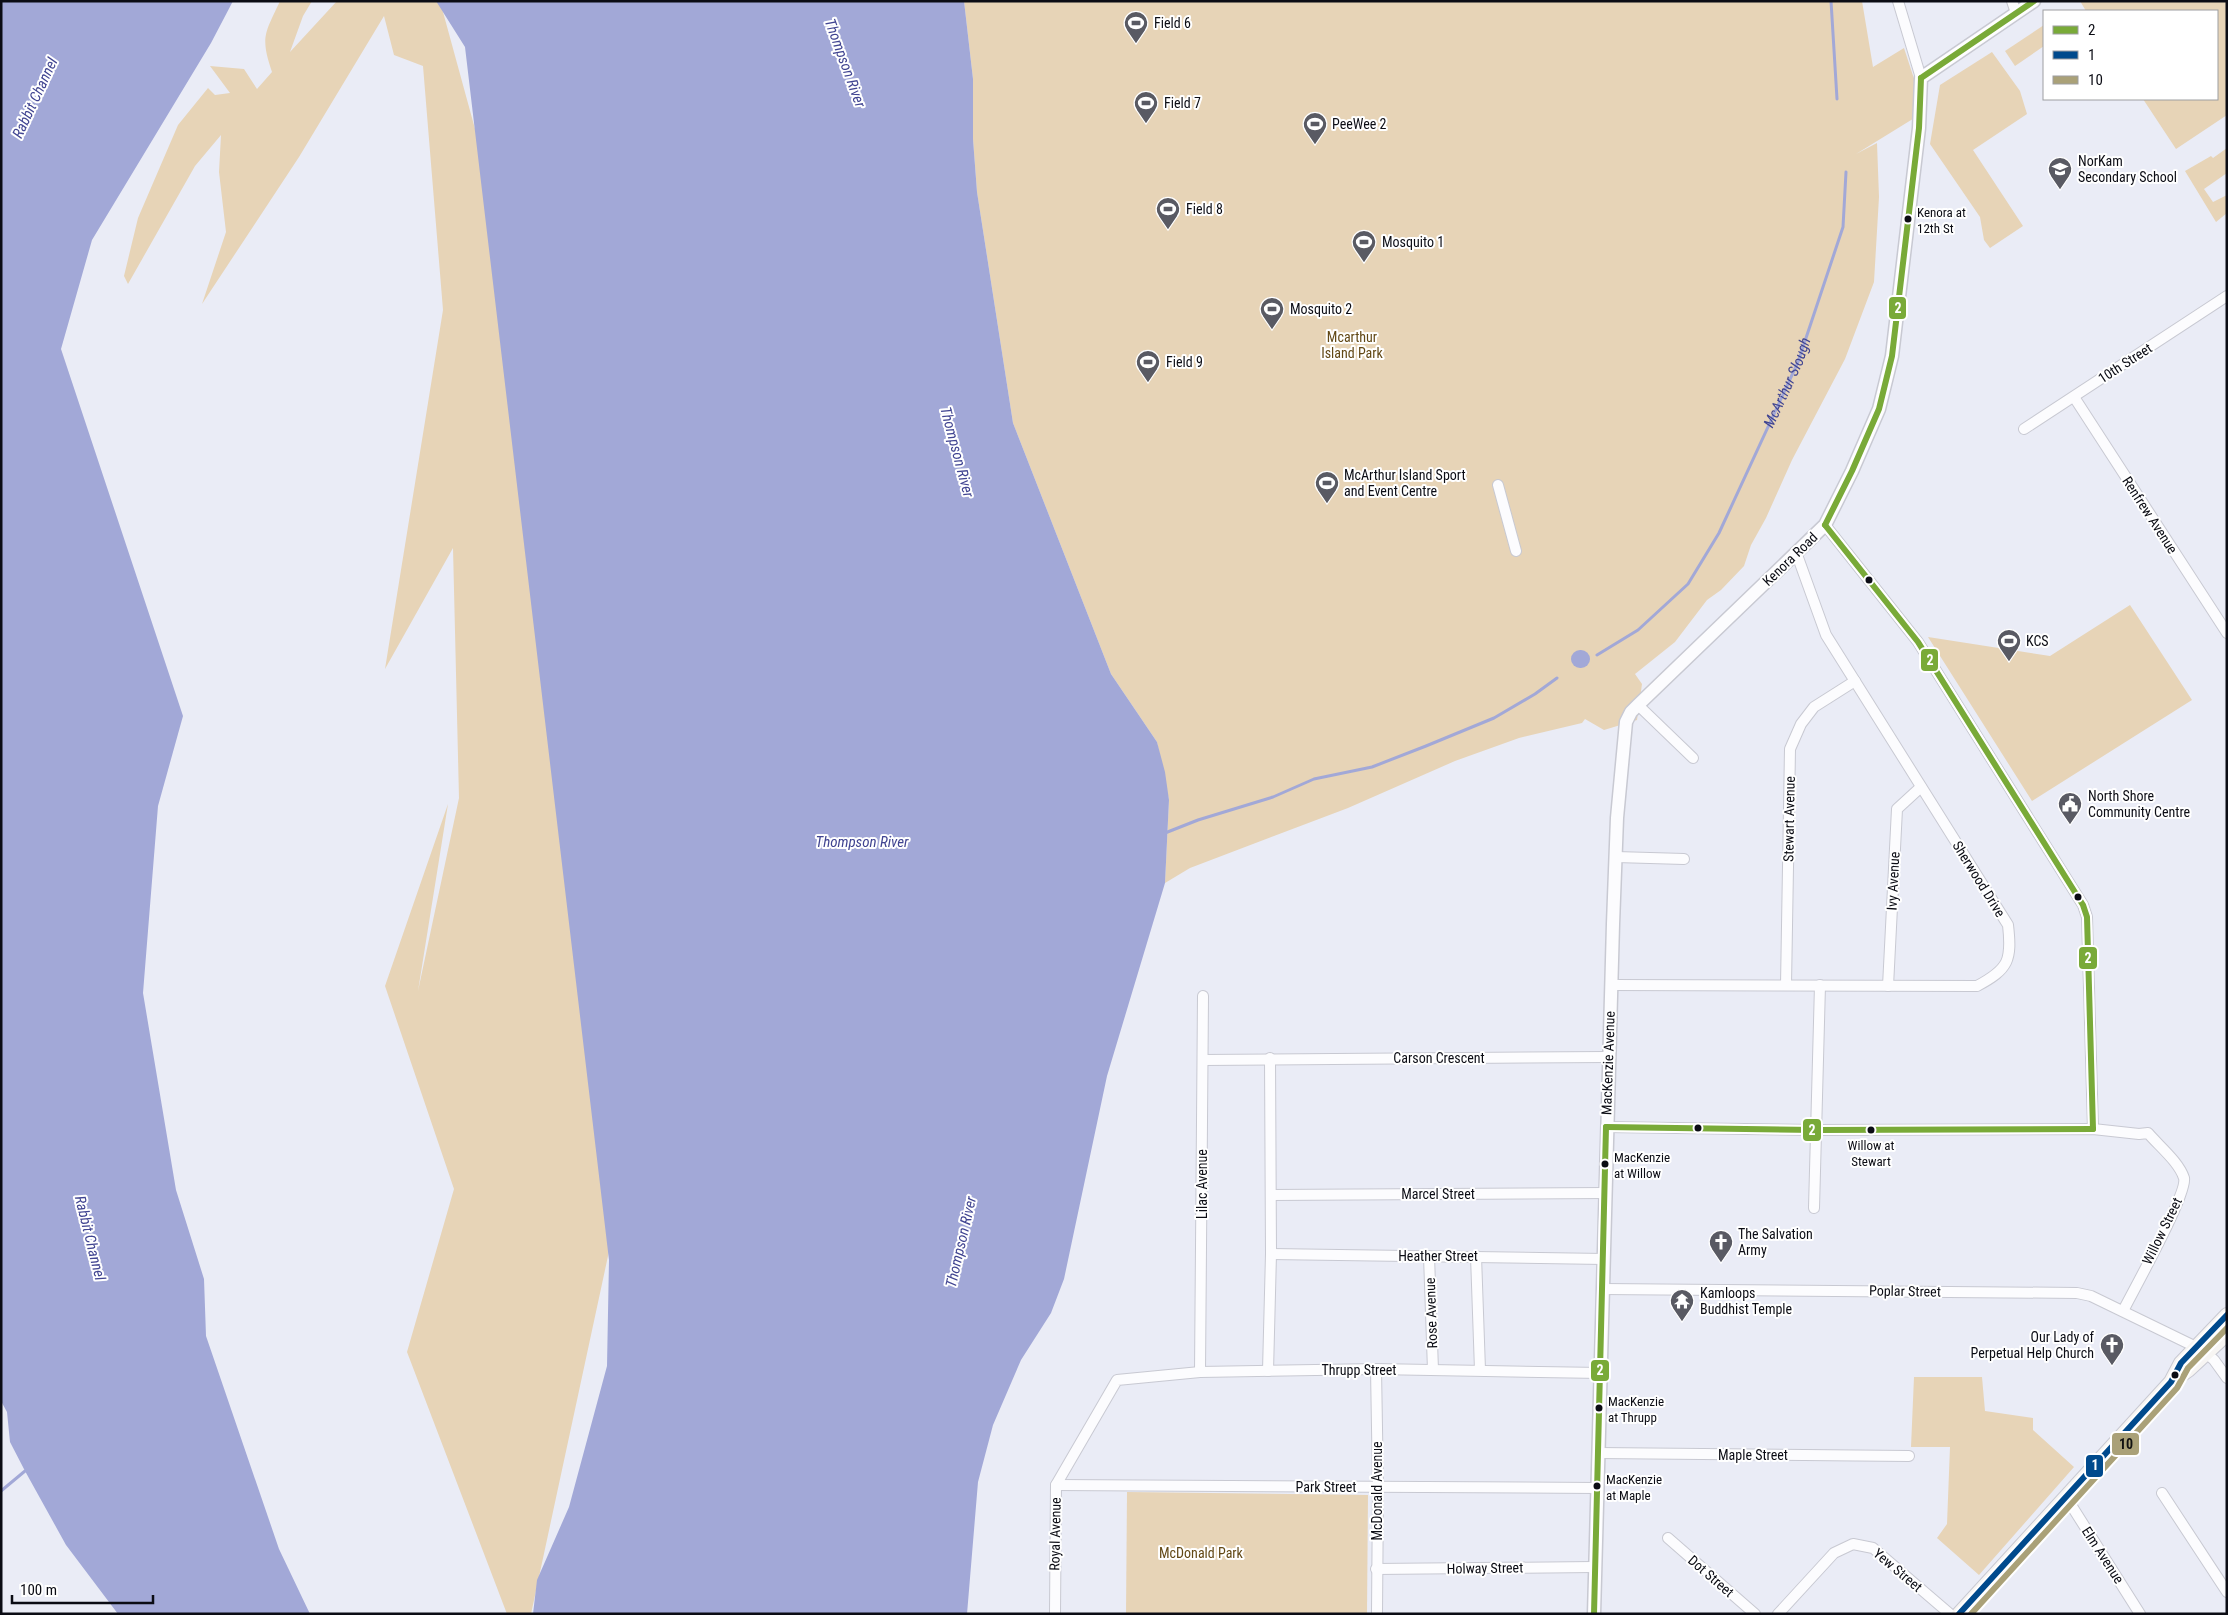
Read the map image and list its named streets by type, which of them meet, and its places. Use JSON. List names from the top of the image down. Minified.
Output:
{"streets":{"street":["10th Street","Renfrew Avenue","Kenora Road","Stewart Avenue","Sherwood Drive","Ivy Avenue","Carson Crescent","MacKenzie Avenue","Lilac Avenue","Marcel Street","Willow Street","Heather Street","Poplar Street","Rose Avenue","Thrupp Street","Maple Street","Park Street","McDonald Avenue","Royal Avenue","Elm Avenue","Holway Street","Yew Street","Dot Street"]},"crossings":[["10th Street","Renfrew Avenue"],["Kenora Road","Sherwood Drive"],["Kenora Road","MacKenzie Avenue"],["Stewart Avenue","Sherwood Drive"],["Sherwood Drive","Ivy Avenue"],["Sherwood Drive","MacKenzie Avenue"],["Carson Crescent","MacKenzie Avenue"],["Carson Crescent","Lilac Avenue"],["MacKenzie Avenue","Marcel Street"],["MacKenzie Avenue","Willow Street"],["MacKenzie Avenue","Heather Street"],["MacKenzie Avenue","Poplar Street"],["MacKenzie Avenue","Thrupp Street"],["MacKenzie Avenue","Maple Street"],["MacKenzie Avenue","Park Street"],["MacKenzie Avenue","Holway Street"],["Lilac Avenue","Thrupp Street"],["Willow Street","Poplar Street"],["Heather Street","Rose Avenue"],["Rose Avenue","Thrupp Street"],["Thrupp Street","McDonald Avenue"],["Thrupp Street","Royal Avenue"],["Park Street","McDonald Avenue"],["Park Street","Royal Avenue"],["McDonald Avenue","Holway Street"]],"water":["Thompson River","Rabbit Channel","McArthur Slough"],"parks":["Mcarthur Island Park","McDonald Park"],"places":{"sports":["Field 6","Field 7","PeeWee 2","Field 8","Mosquito 1","Mosquito 2","Field 9","McArthur Island Sport and Event Centre","KCS"],"school or university":["NorKam Secondary School"],"other":["Kenora at 12th St","Willow at Stewart","MacKenzie at Willow","MacKenzie at Thrupp","MacKenzie at Maple"],"public building":["North Shore Community Centre"],"church":["The Salvation Army","Our Lady of Perpetual Help Church"],"temple":["Kamloops Buddhist Temple"]},"lines":["transit line 2","transit line 1","transit line 10"],"legend":["2","1","10"],"scale_bar":"100 m"}
